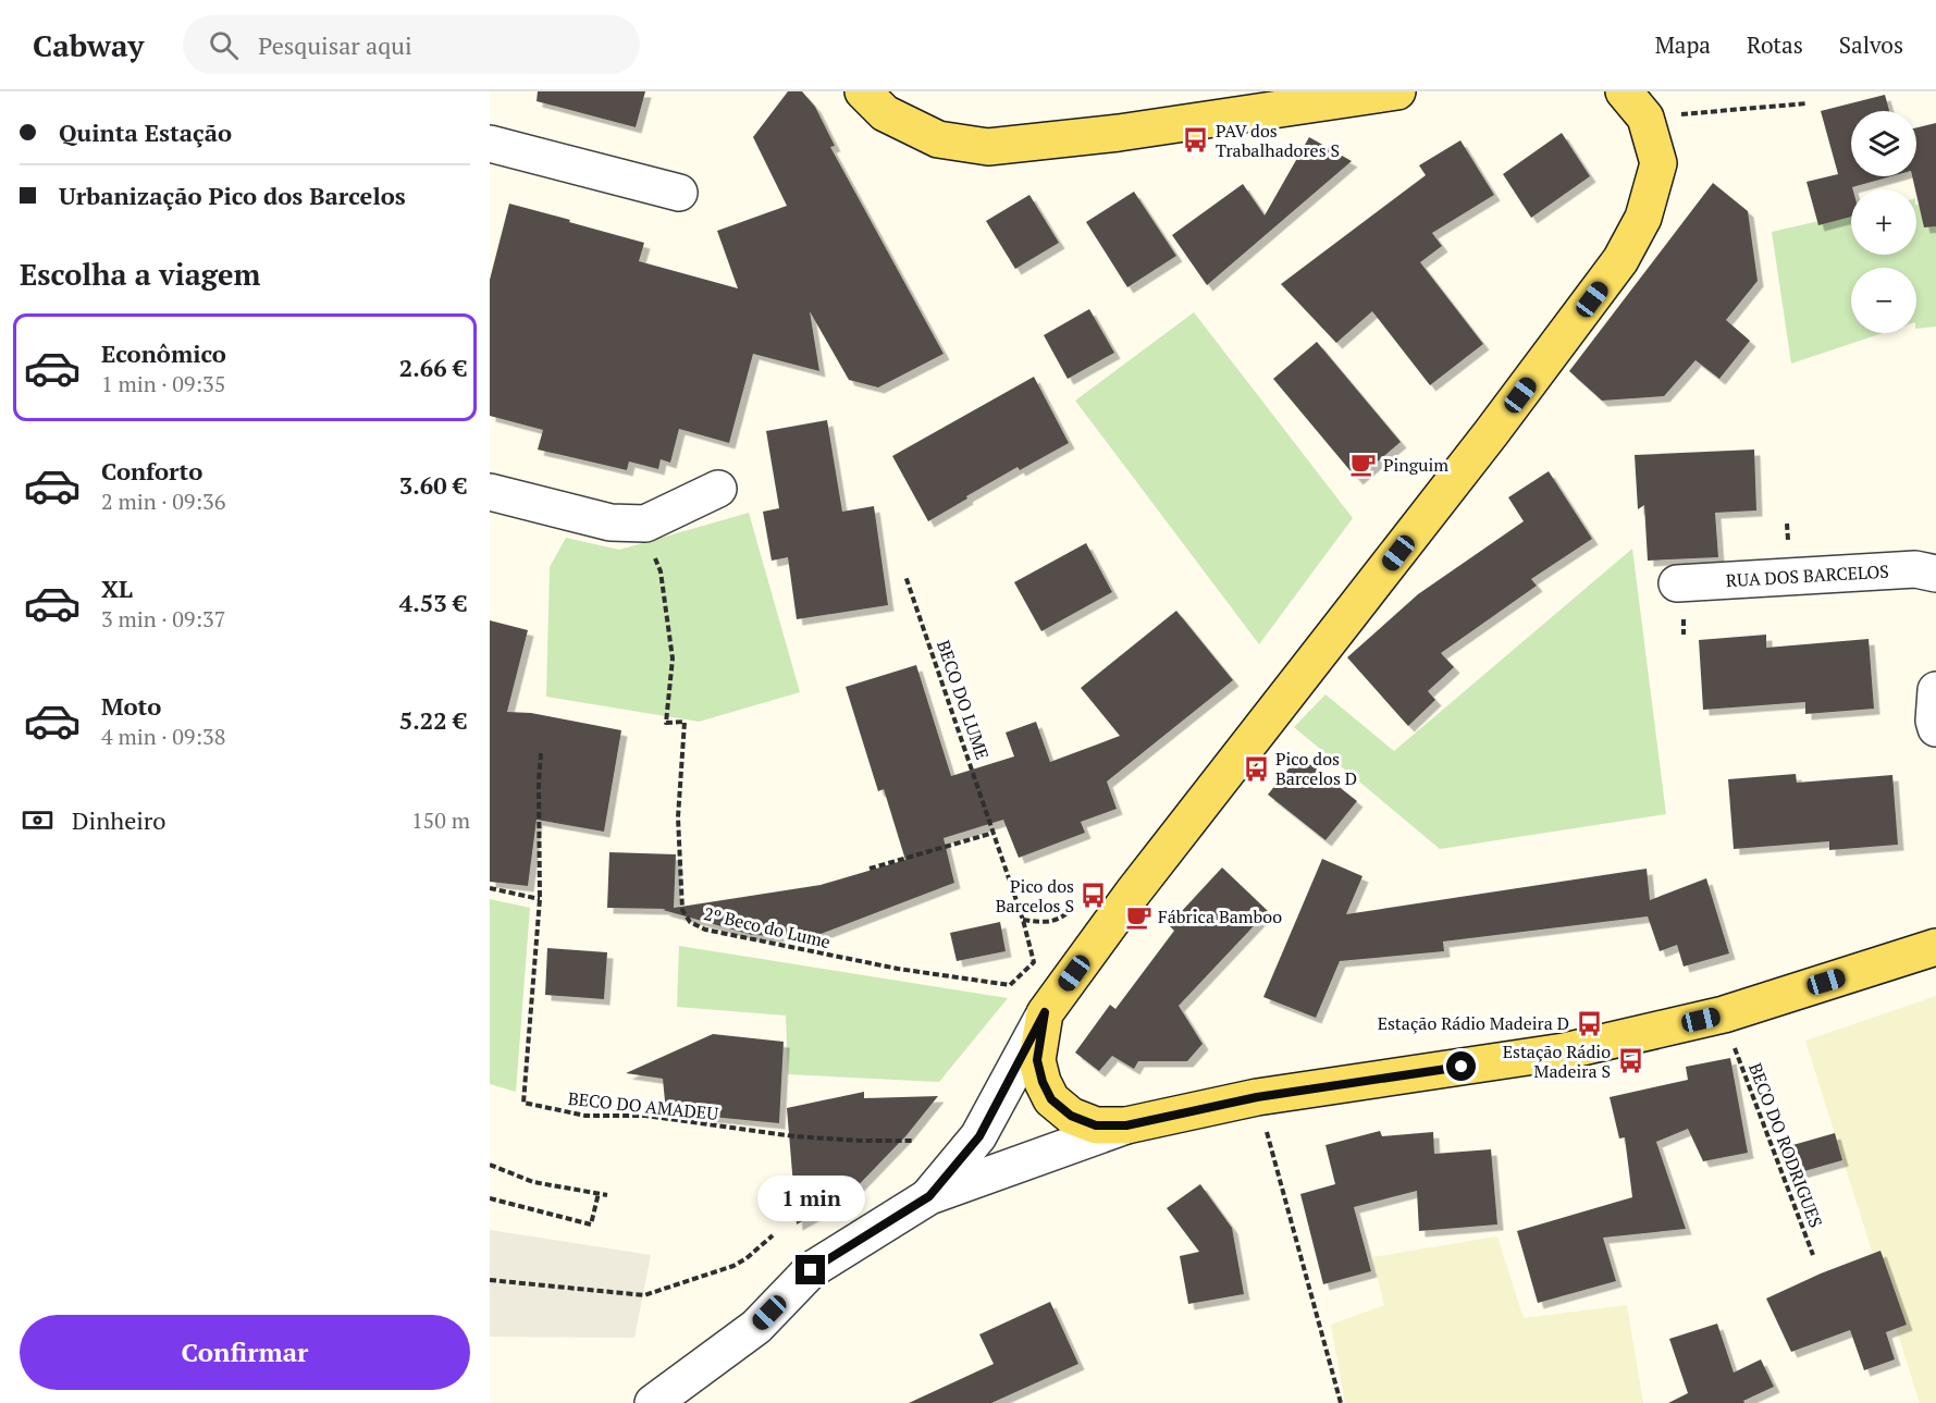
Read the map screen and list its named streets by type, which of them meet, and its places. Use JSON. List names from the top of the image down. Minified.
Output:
{"streets":{"street":["RUA DOS BARCELOS"],"path":["BECO DO LUME","2º Beco do Lume","BECO DO AMADEU","BECO DO RODRIGUES"]},"crossings":[["BECO DO LUME","2º Beco do Lume"]],"places":{"bus stop":["PAV dos Trabalhadores S","Pico dos Barcelos D","Pico dos Barcelos S","Estação Rádio Madeira D","Estação Rádio Madeira S"],"cafe":["Pinguim","Fábrica Bamboo"]},"page":{"header":"Cabway","search":"Pesquisar aqui","nav":["Mapa","Rotas","Salvos"],"banner":["Quinta Estação","Urbanização Pico dos Barcelos"],"map_buttons":["+","−"],"heading":"Escolha a viagem","list":[{"name":"Econômico","note":"1 min · 09:35","value":"2.66 €"},{"name":"Conforto","note":"2 min · 09:36","value":"3.60 €"},{"name":"XL","note":"3 min · 09:37","value":"4.53 €"},{"name":"Moto","note":"4 min · 09:38","value":"5.22 €"}],"pay":["Dinheiro","150 m"],"bubble":"1 min","buttons":"Confirmar"}}
